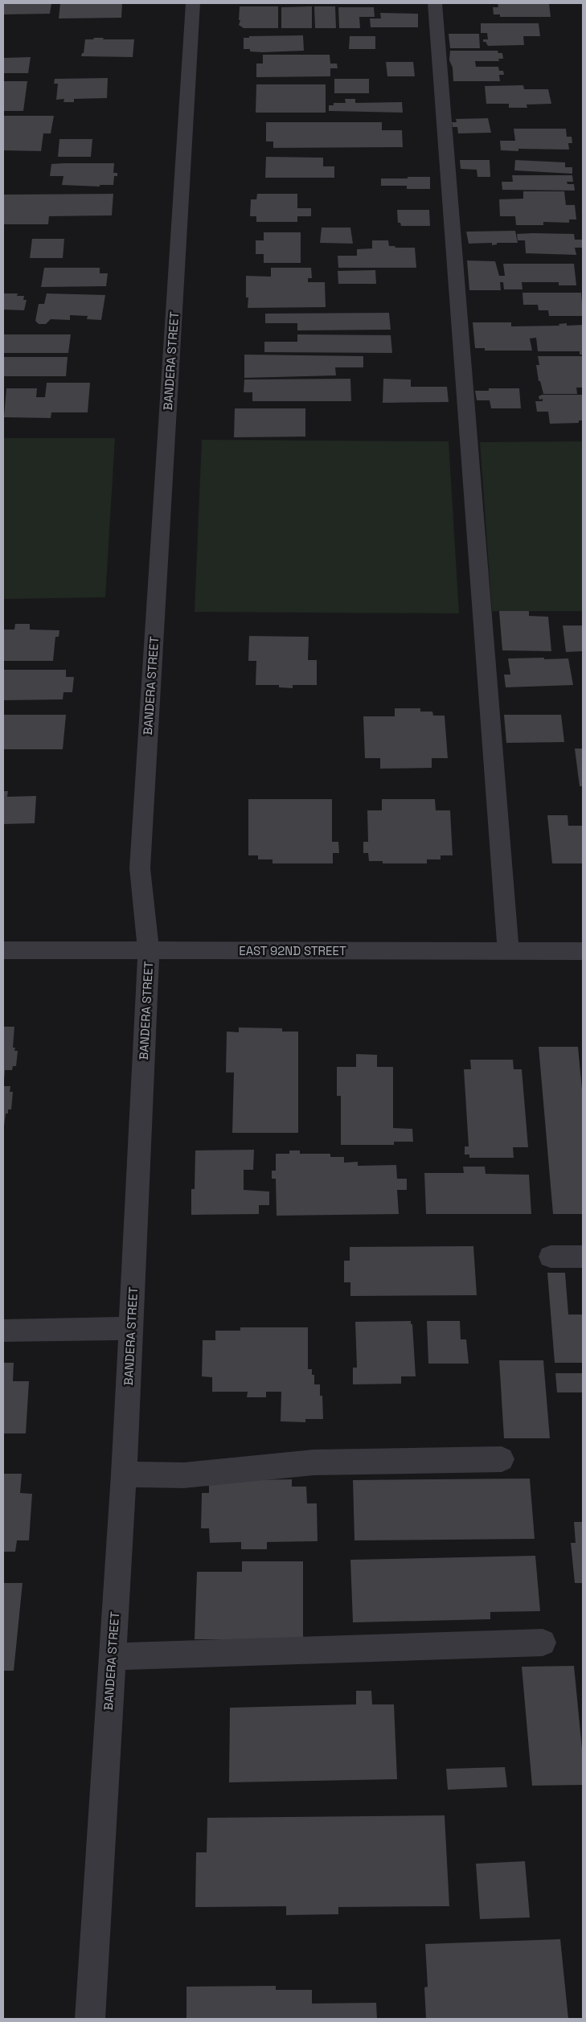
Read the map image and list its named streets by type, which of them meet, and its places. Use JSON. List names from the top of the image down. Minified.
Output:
{"streets":{"street":["BANDERA STREET","EAST 92ND STREET"]},"crossings":[["BANDERA STREET","EAST 92ND STREET"]]}
